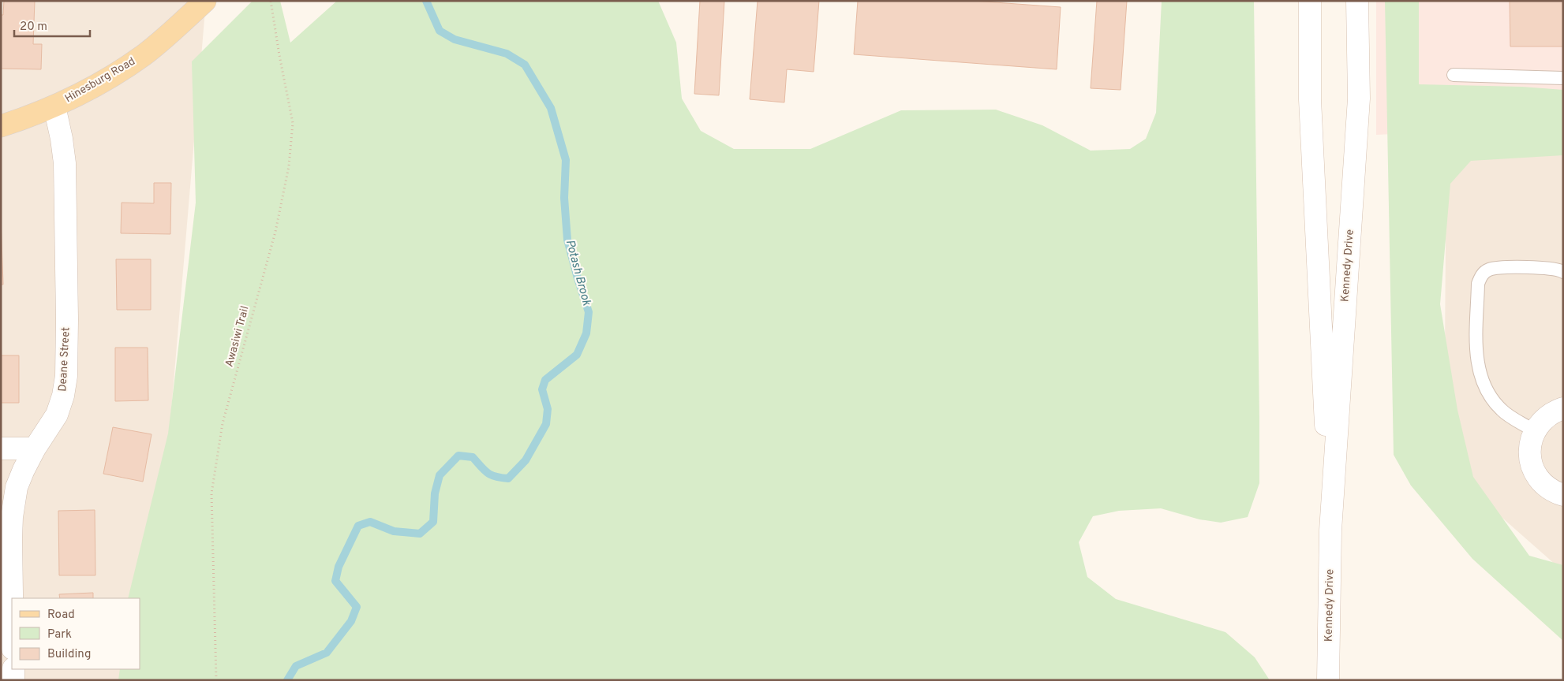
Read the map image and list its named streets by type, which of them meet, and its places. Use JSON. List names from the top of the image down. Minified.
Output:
{"streets":{"main road":["Hinesburg Road","Kennedy Drive","Deane Street"],"path":["Awasiwi Trail"]},"crossings":[["Hinesburg Road","Deane Street"]],"water":["Potash Brook"],"legend":["Road","Park","Building"],"scale_bar":"20 m"}
